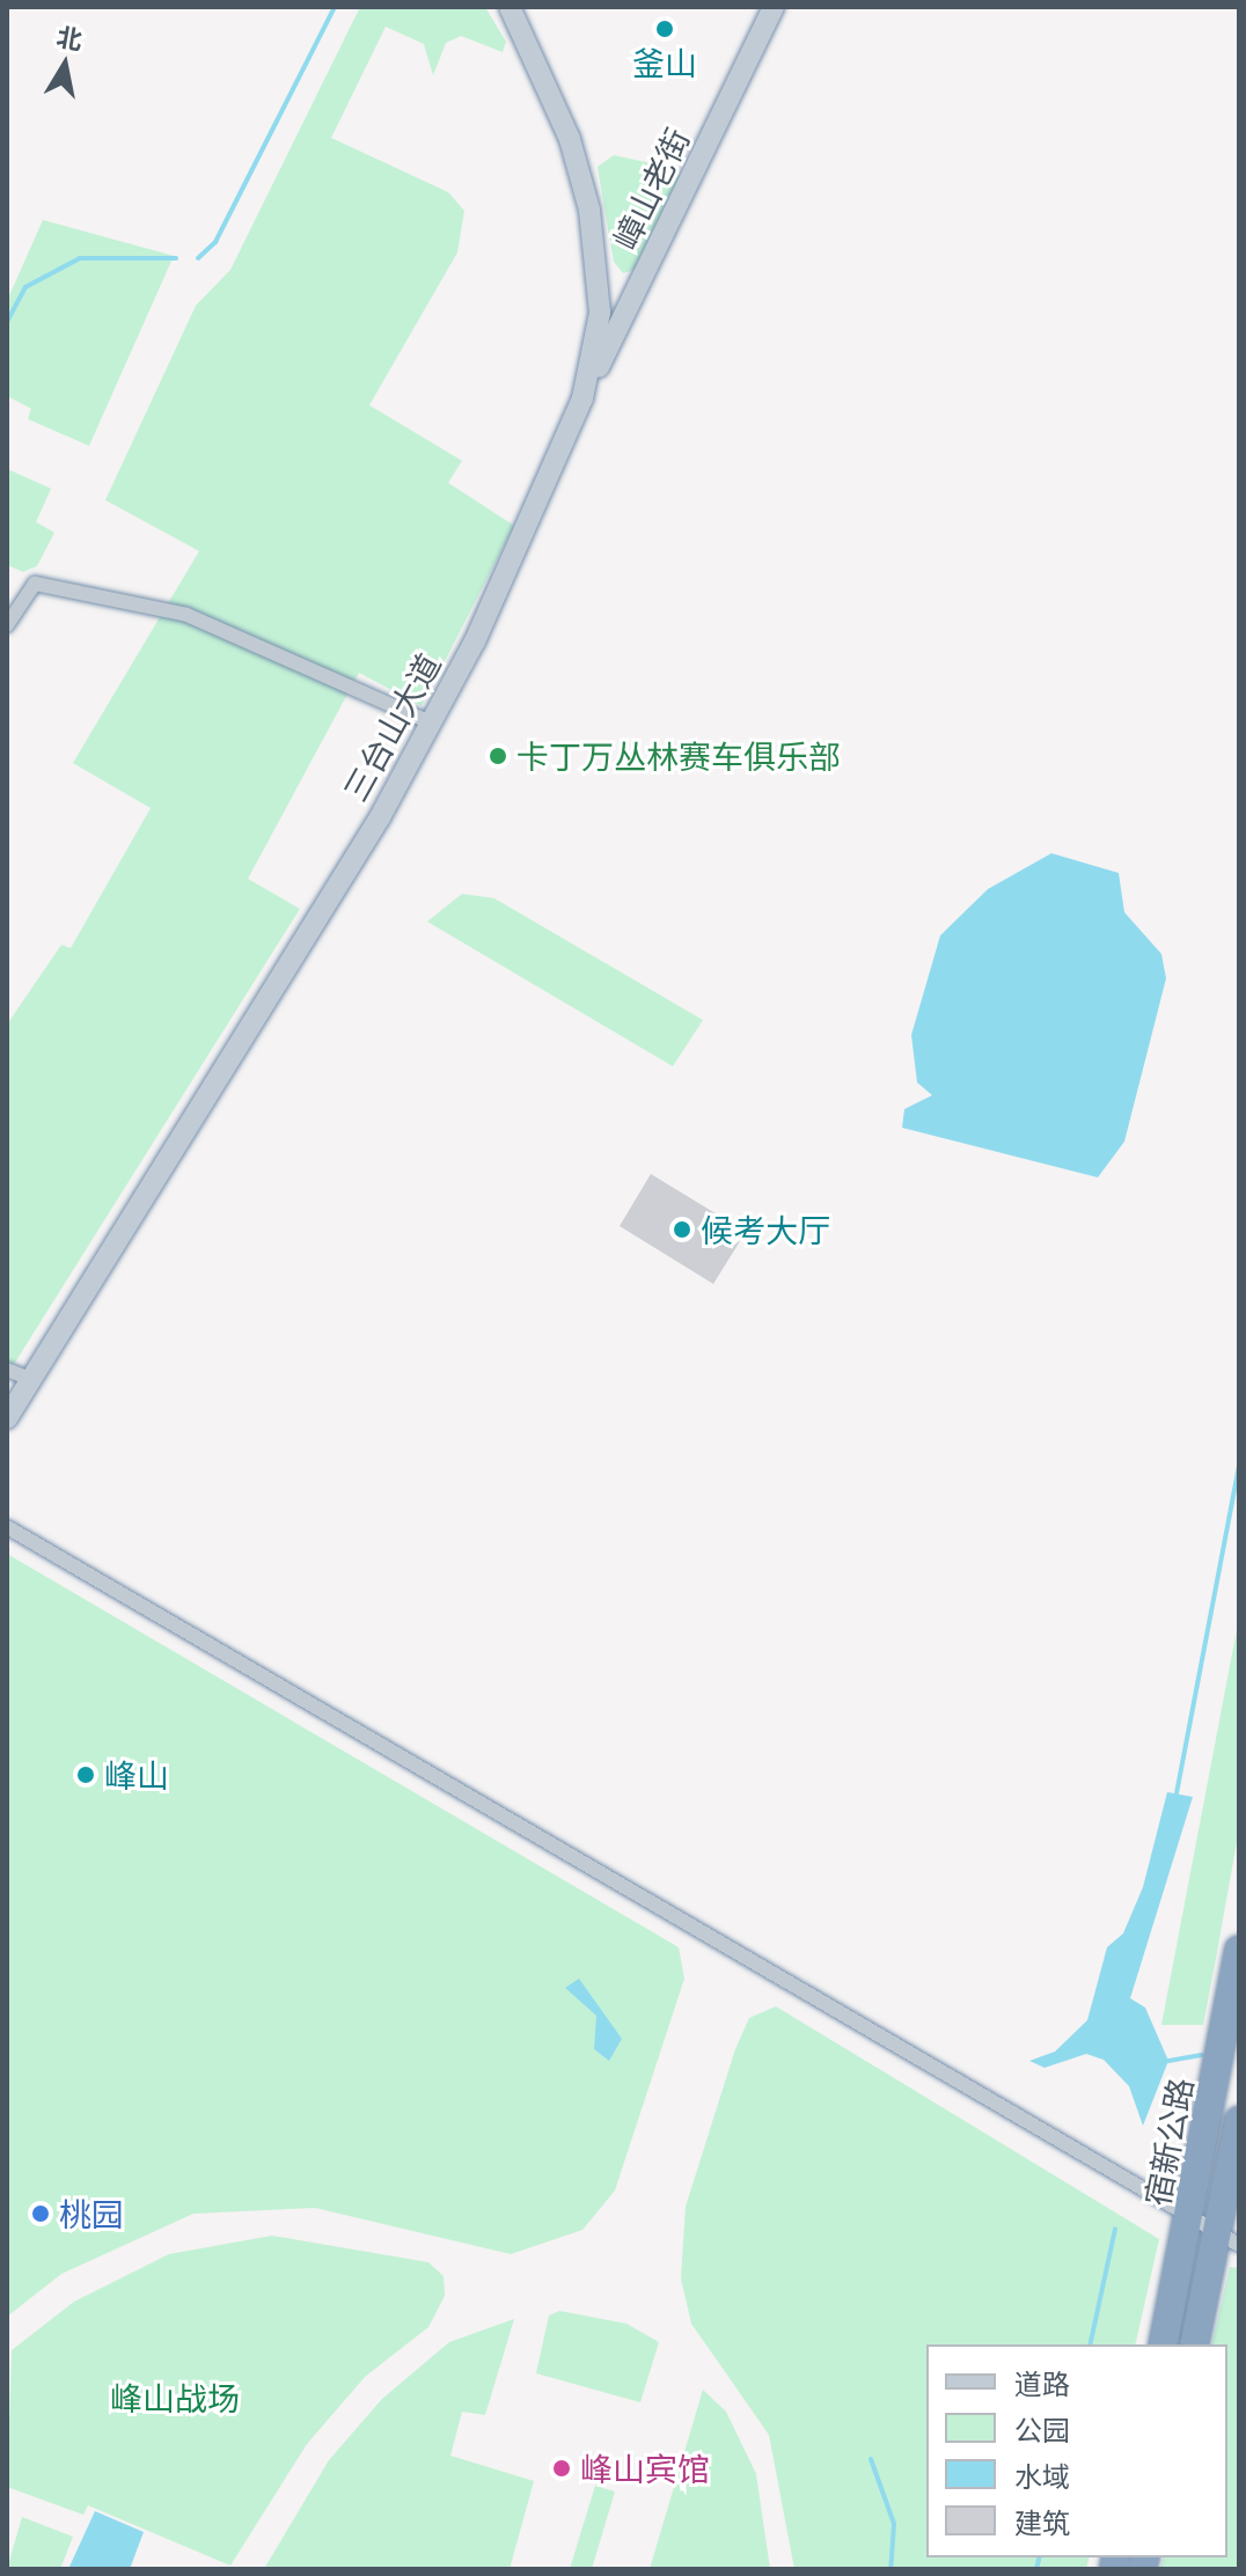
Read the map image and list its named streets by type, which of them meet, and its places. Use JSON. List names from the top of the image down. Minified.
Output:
{"streets":{"highway":["宿新公路"],"main road":["嶂山老街","三台山大道"]},"crossings":[["嶂山老街","三台山大道"]],"parks":["峰山战场"],"places":["釜山","卡丁万丛林赛车俱乐部","候考大厅","峰山","桃园","峰山宾馆"],"legend":["道路","公园","水域","建筑"],"north":"top"}
